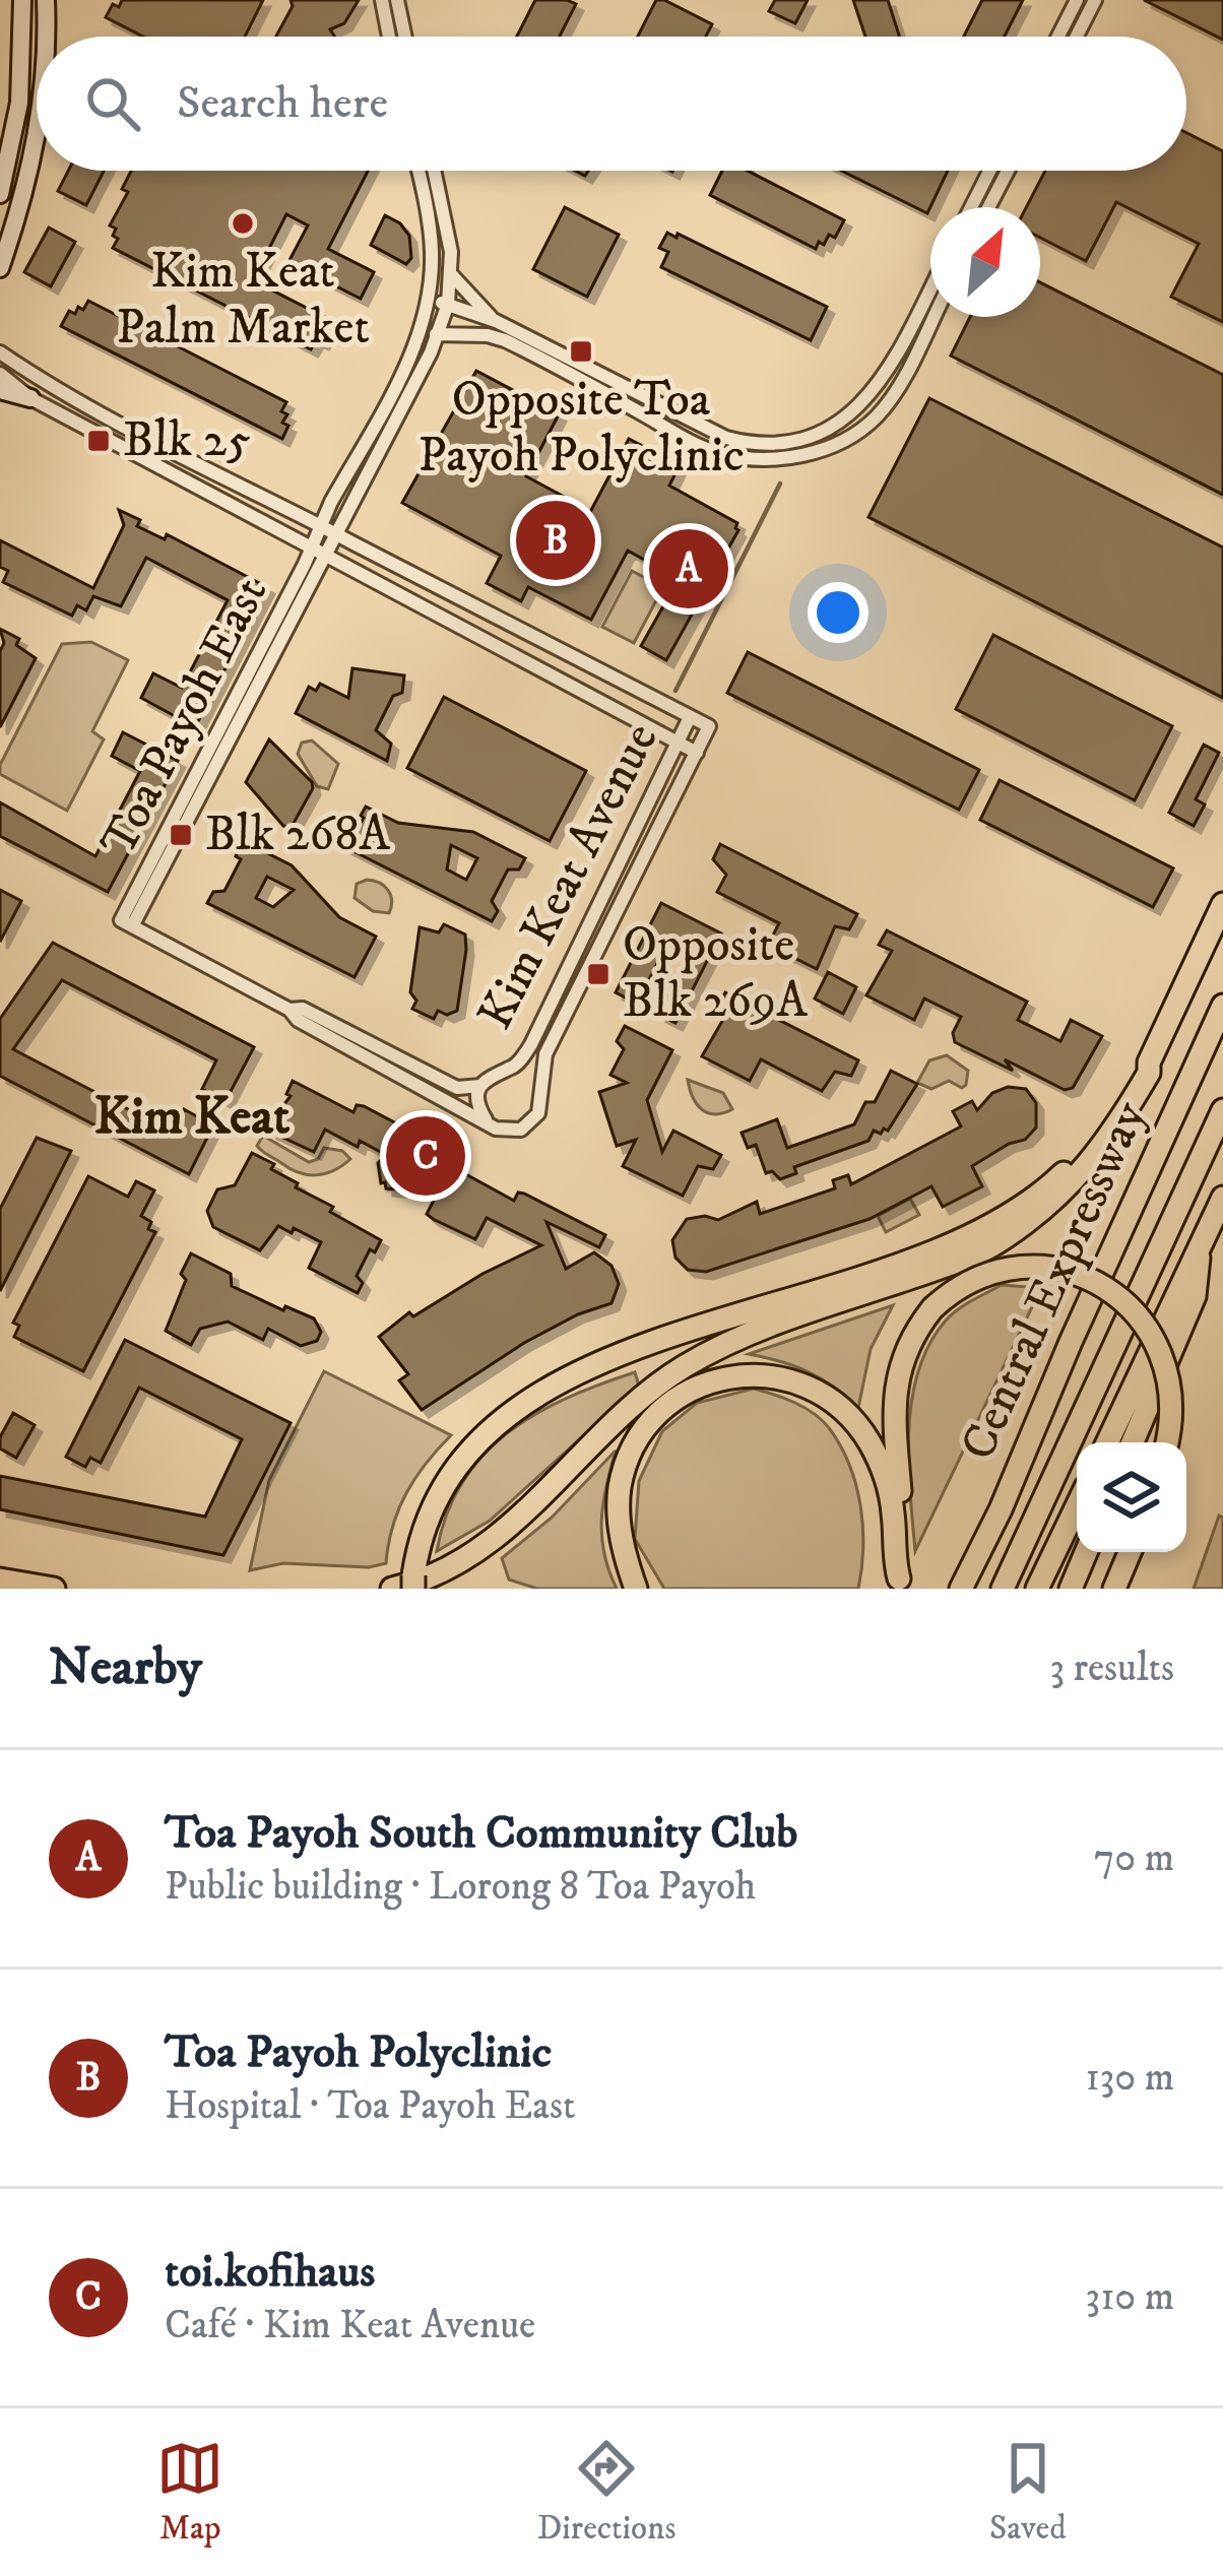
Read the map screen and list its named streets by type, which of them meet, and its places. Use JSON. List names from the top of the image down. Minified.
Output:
{"streets":{"highway":["Central Expressway"],"street":["Toa Payoh East","Kim Keat Avenue"]},"crossings":[["Toa Payoh East","Kim Keat Avenue"]],"districts":["Kim Keat"],"places":{"other":["Kim Keat Palm Market"],"transit":["Opposite Toa Payoh Polyclinic","Blk 25","Blk 268A","Opposite Blk 269A"]},"north":"top right","page":{"search":"Search here","pins":["B","A","C"],"heading":["Nearby","3 results"],"list":[{"mark":"A","name":"Toa Payoh South Community Club","note":"Public building · Lorong 8 Toa Payoh","value":"70 m"},{"mark":"B","name":"Toa Payoh Polyclinic","note":"Hospital · Toa Payoh East","value":"130 m"},{"mark":"C","name":"toi.kofihaus","note":"Café · Kim Keat Avenue","value":"310 m"}],"nav":["Map","Directions","Saved"]}}
